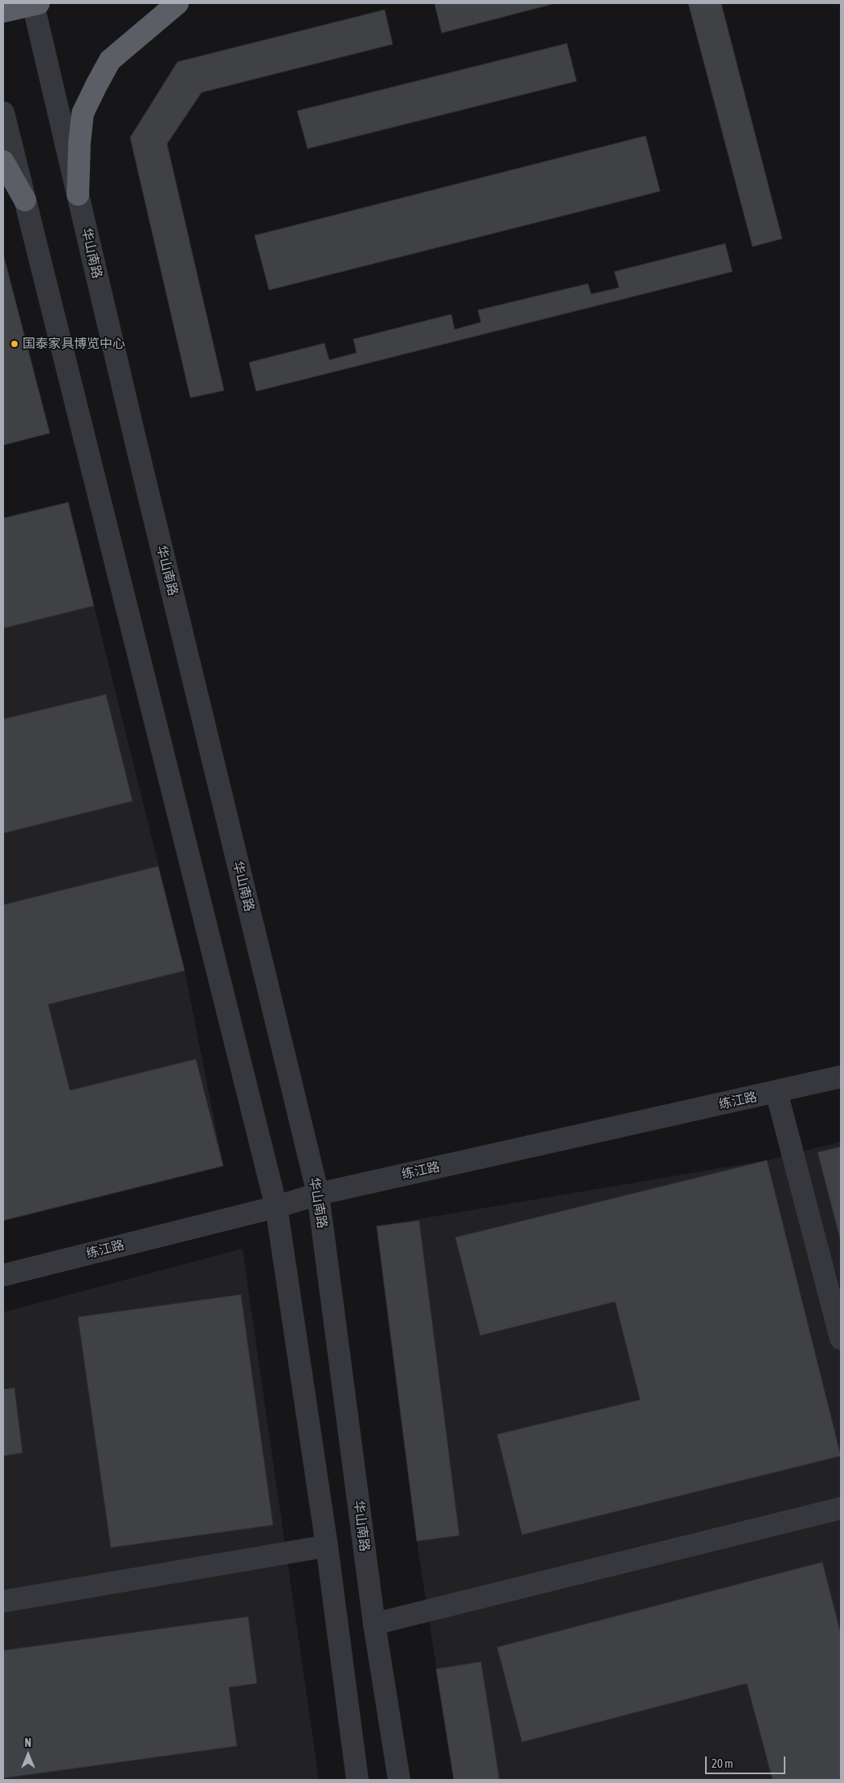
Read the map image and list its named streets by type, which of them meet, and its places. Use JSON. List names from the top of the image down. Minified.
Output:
{"streets":{"street":["华山南路","练江路"]},"crossings":[["华山南路","练江路"]],"places":["国泰家具博览中心"],"scale_bar":"20 m","north":"top"}
